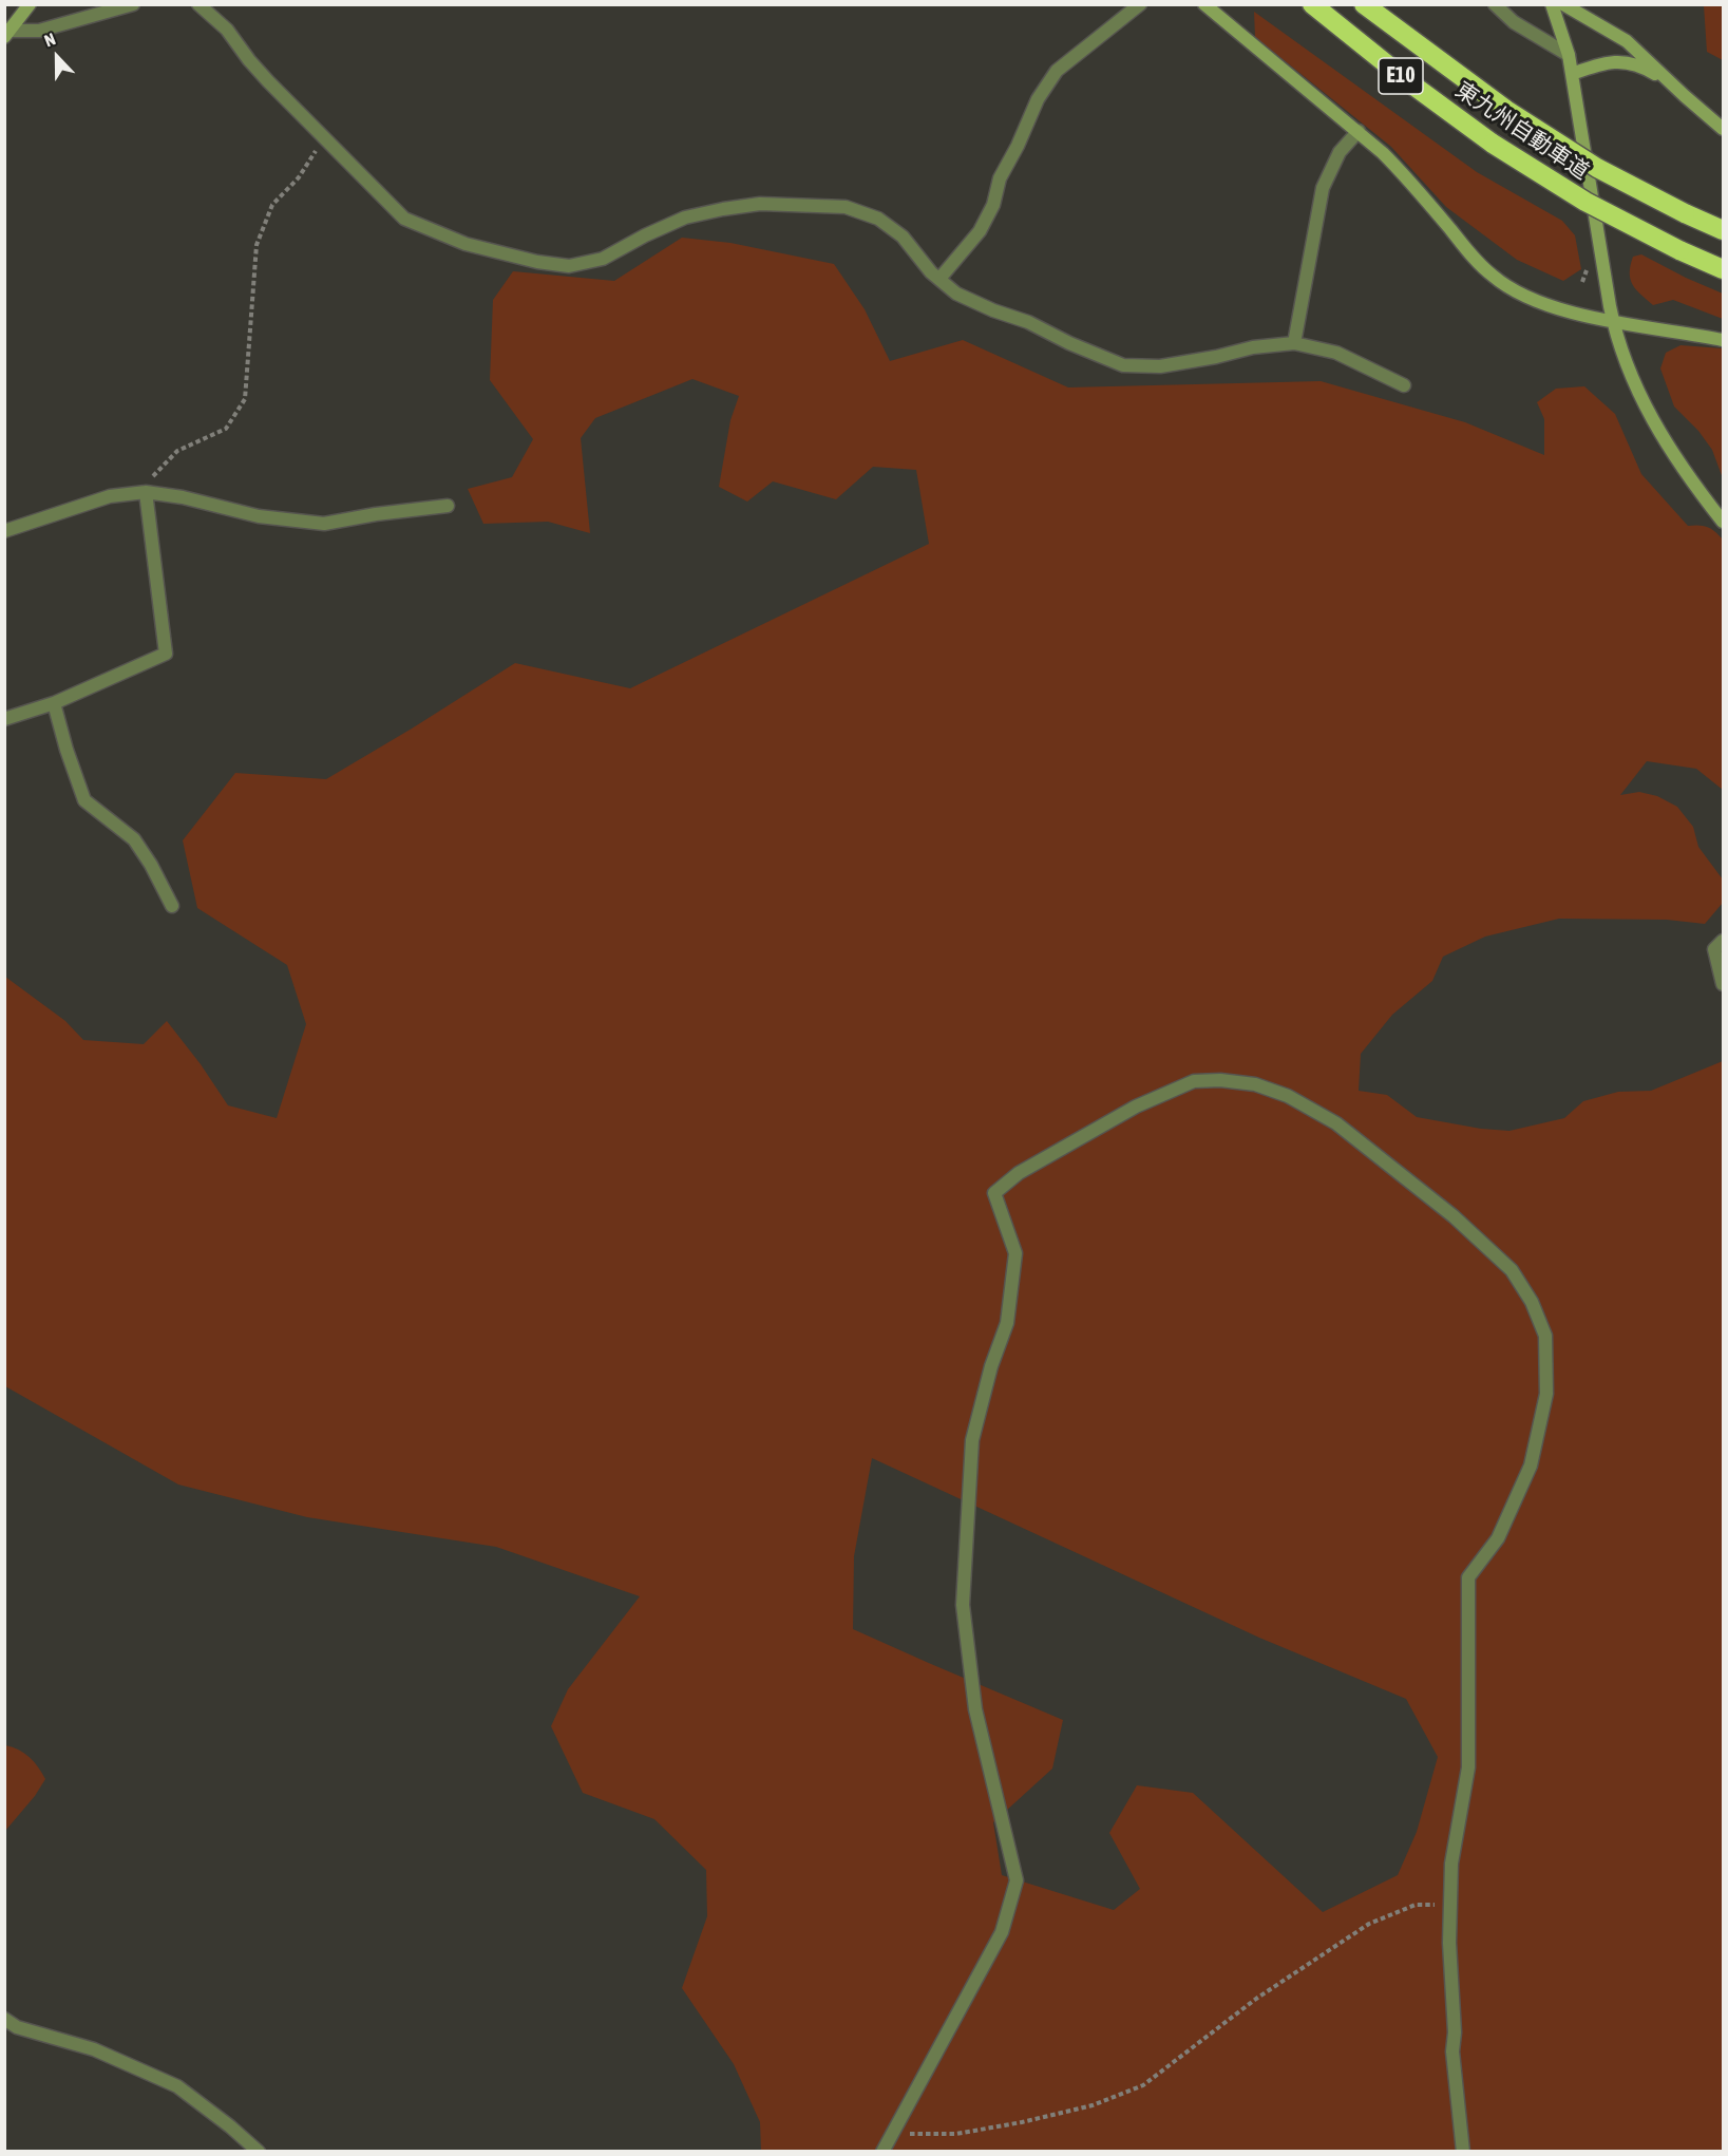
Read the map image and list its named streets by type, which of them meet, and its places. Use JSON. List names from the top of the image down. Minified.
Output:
{"streets":{"highway":["E10","東九州自動車道"]},"north":"top"}
